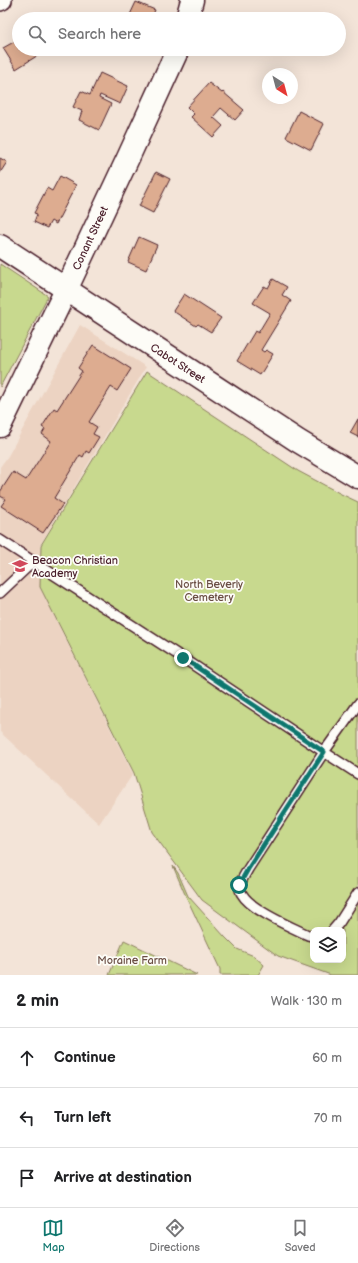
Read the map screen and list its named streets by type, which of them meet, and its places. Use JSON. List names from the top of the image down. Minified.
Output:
{"streets":{"main road":["Conant Street","Cabot Street"]},"crossings":[["Conant Street","Cabot Street"]],"parks":["North Beverly Cemetery","Moraine Farm"],"places":{"school or university":["Beacon Christian Academy"]},"north":"bottom right","page":{"search":"Search here","heading":["2 min","Walk · 130 m"],"list":[["Continue","60 m"],["Turn left","70 m"],"Arrive at destination"],"nav":["Map","Directions","Saved"]}}
